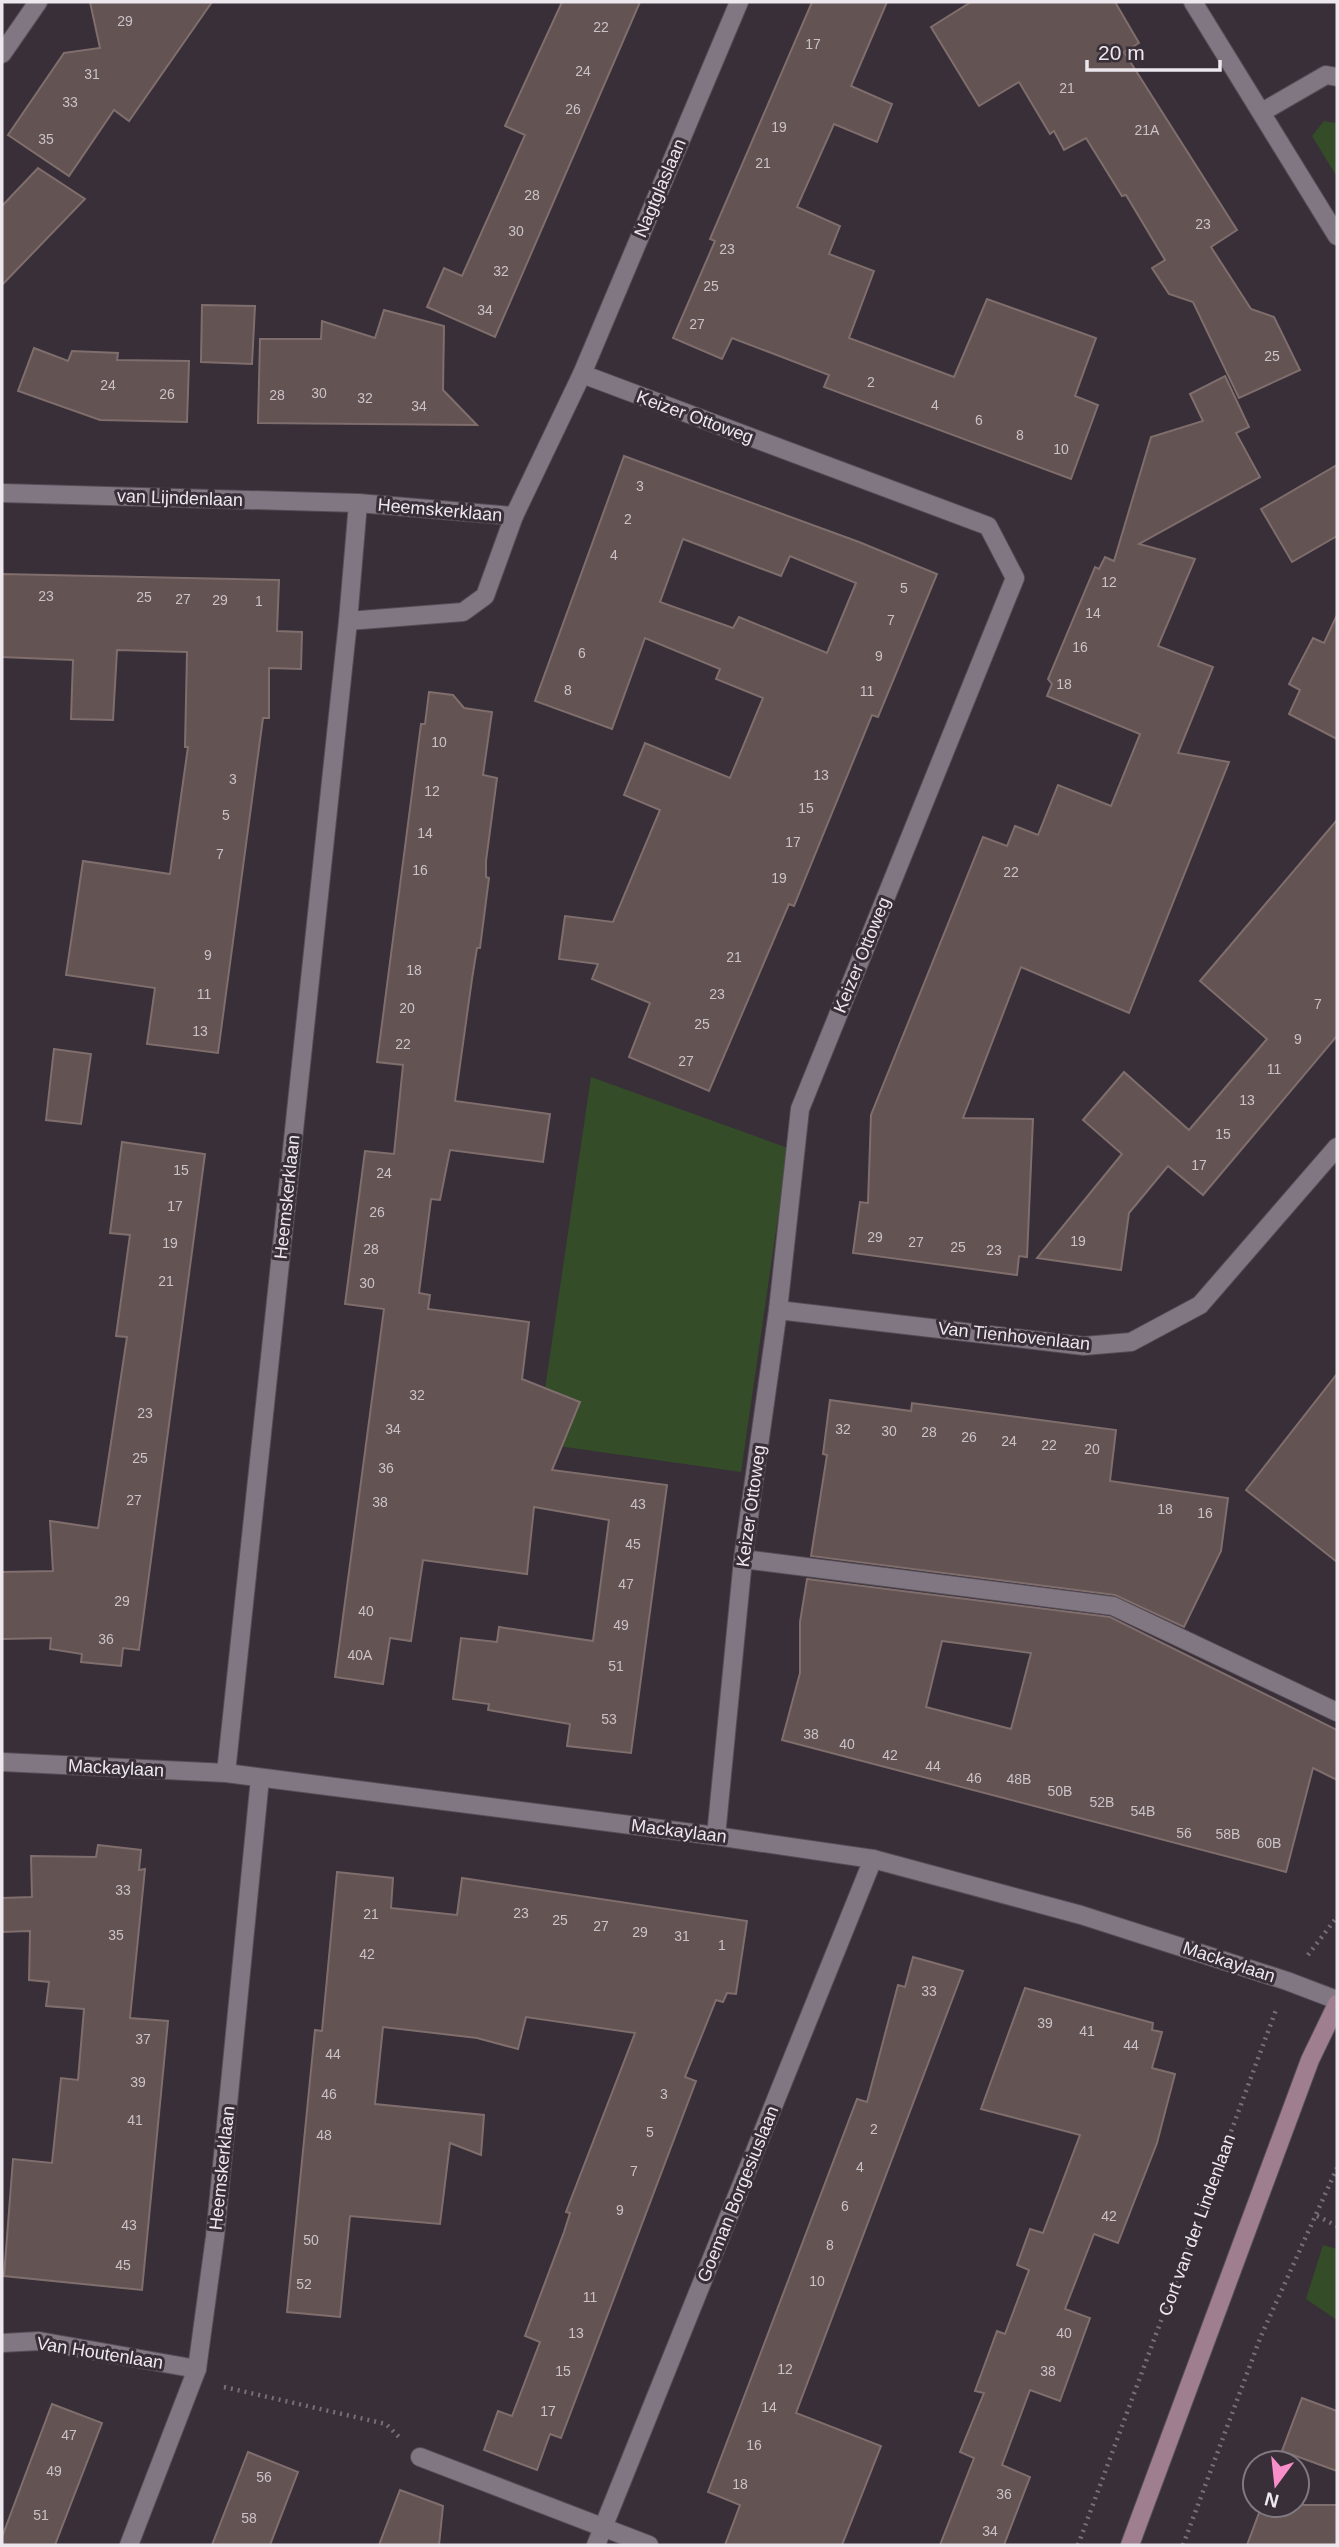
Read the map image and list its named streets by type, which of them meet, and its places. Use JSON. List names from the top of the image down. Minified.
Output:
{"streets":{"street":["Nagtglaslaan","Keizer Ottoweg","van Lijndenlaan","Heemskerklaan","Van Tienhovenlaan","Mackaylaan","Goeman Borgesiuslaan","Van Houtenlaan"],"path":["Cort van der Lindenlaan"]},"crossings":[["Nagtglaslaan","Keizer Ottoweg"],["Nagtglaslaan","Heemskerklaan"],["Keizer Ottoweg","Heemskerklaan"],["Keizer Ottoweg","Van Tienhovenlaan"],["Keizer Ottoweg","Mackaylaan"],["van Lijndenlaan","Heemskerklaan"],["Heemskerklaan","Mackaylaan"],["Heemskerklaan","Van Houtenlaan"],["Mackaylaan","Goeman Borgesiuslaan"],["Mackaylaan","Cort van der Lindenlaan"]],"house_numbers":["29","22","17","24","31","21","33","26","19","21A","35","21","28","23","30","23","32","25","34","27","25","2","24","30","26","28","32","4","34","6","8","10","3","2","4","12","5","23","25","27","29","1","14","7","16","6","9","18","8","11","10","13","3","12","15","5","14","17","7","16","22","19","9","21","18","11","23","7","20","25","13","9","22","27","11","13","15","17","15","24","17","26","29","19","27","19","25","28","23","21","30","32","23","34","32","30","28","26","24","22","20","25","36","27","38","43","18","16","45","47","29","40","49","36","40A","51","53","38","40","42","44","46","48B","50B","52B","54B","56","58B","60B","33","23","21","25","27","29","35","31","1","42","33","39","41","37","44","44","39","46","3","41","2","5","48","4","7","6","9","42","43","50","8","45","10","52","11","13","40","12","15","38","14","17","47","16","49","56","18","36","51","58","34"],"scale_bar":"20 m","north":"bottom"}
